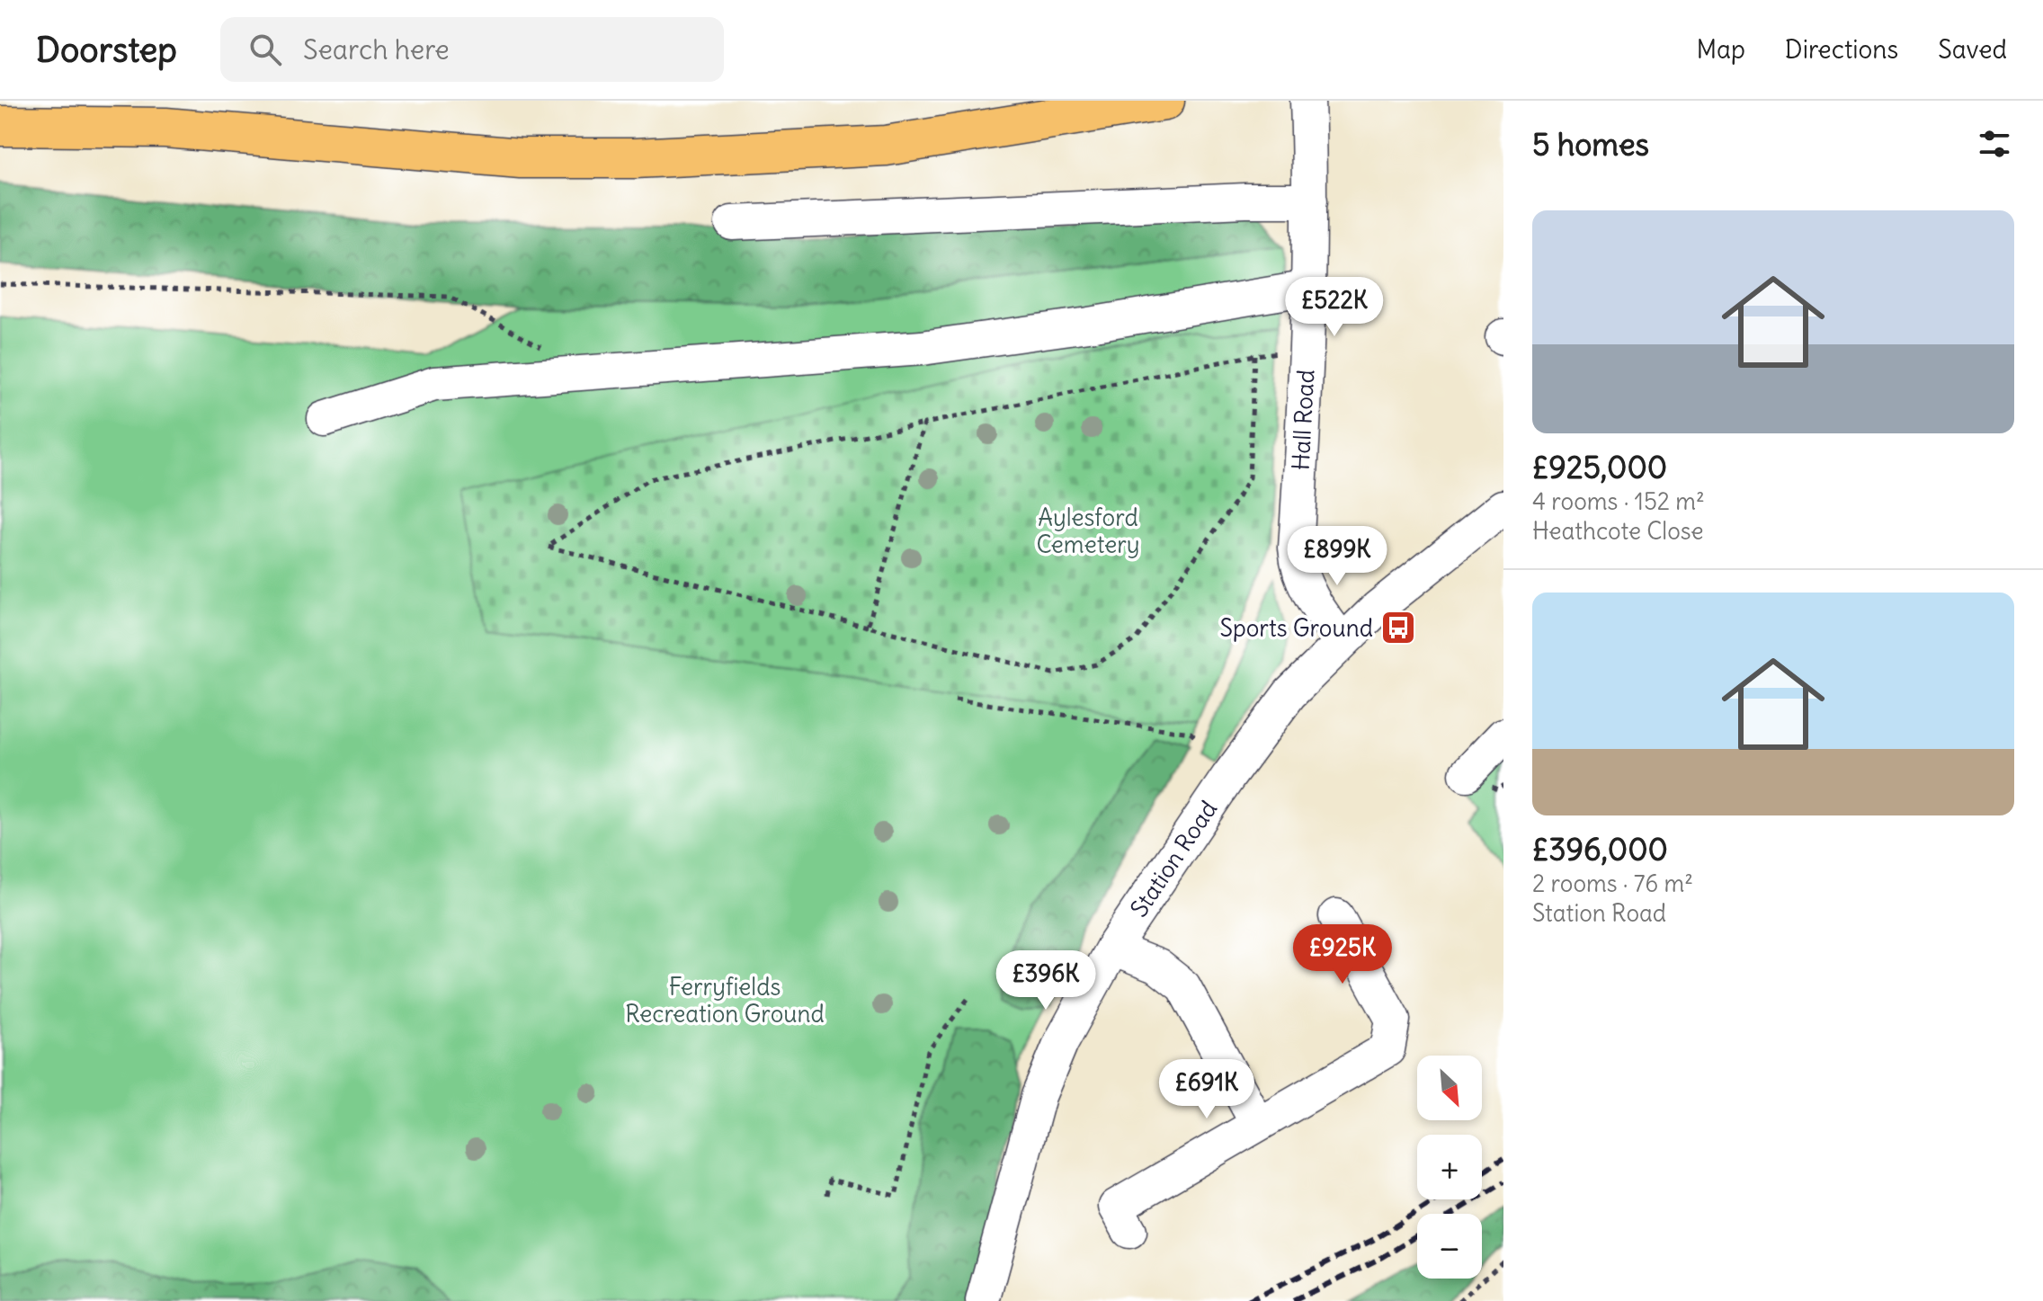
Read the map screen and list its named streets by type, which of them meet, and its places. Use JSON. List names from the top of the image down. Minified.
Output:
{"streets":{"street":["Hall Road","Station Road"]},"crossings":[["Hall Road","Station Road"]],"parks":["Aylesford Cemetery","Ferryfields Recreation Ground"],"places":{"bus stop":["Sports Ground"]},"north":"bottom right","page":{"header":"Doorstep","search":"Search here","nav":["Map","Directions","Saved"],"heading":"5 homes","list":[{"name":"£925,000","note":"4 rooms · 152 m² · Heathcote Close"},{"name":"£396,000","note":"2 rooms · 76 m² · Station Road"}],"price":["£522K","£899K","£925K","£396K","£691K"],"map_buttons":["+","−"]}}
